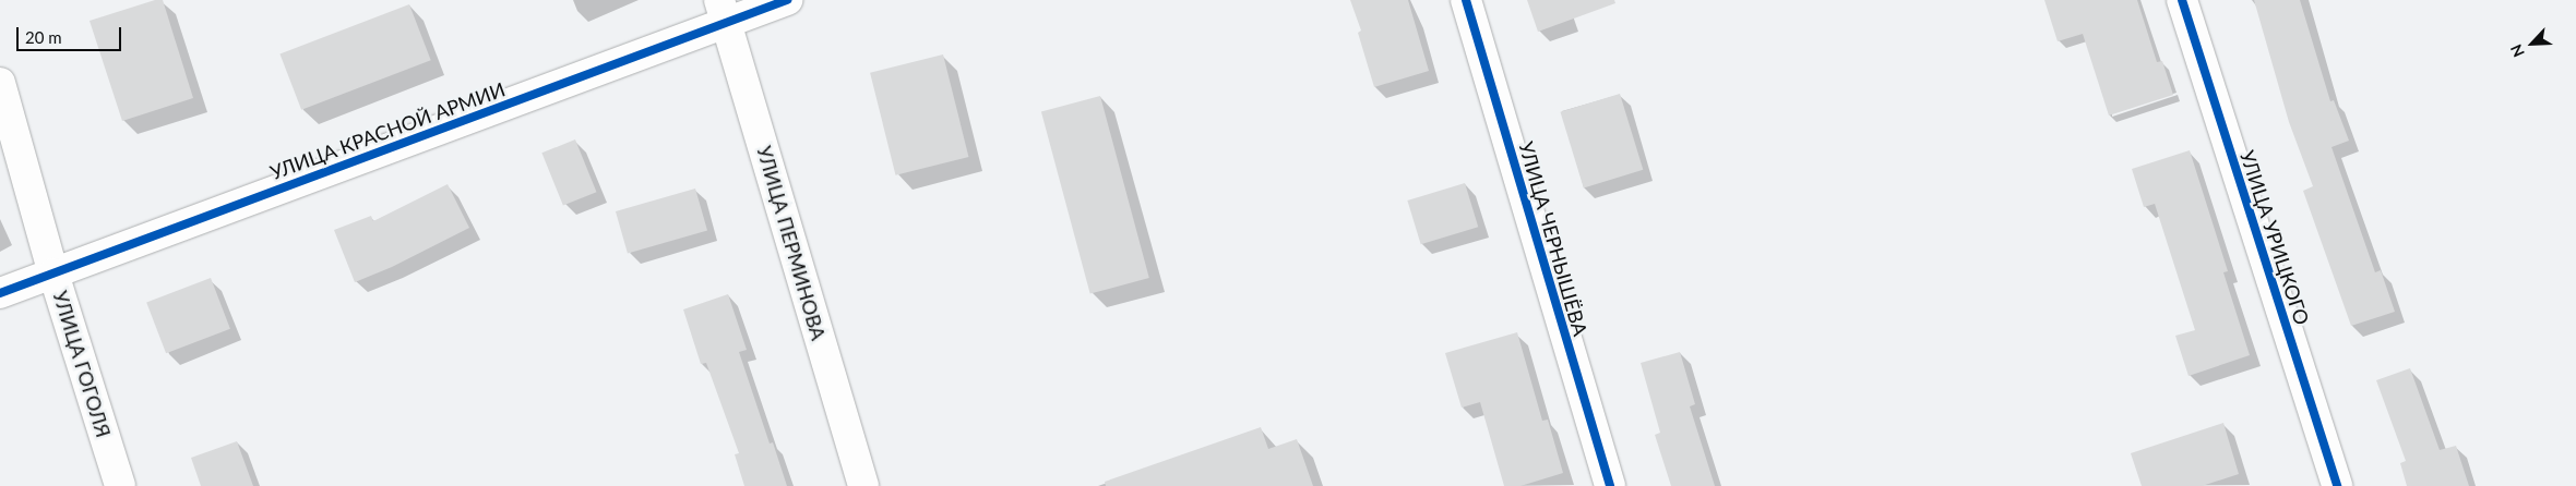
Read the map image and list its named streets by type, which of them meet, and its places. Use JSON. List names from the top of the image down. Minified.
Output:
{"streets":{"street":["УЛИЦА КРАСНОЙ АРМИИ","УЛИЦА УРИЦКОГО","УЛИЦА ЧЕРНЫШЁВА","УЛИЦА ПЕРМИНОВА","УЛИЦА ГОГОЛЯ"]},"crossings":[["УЛИЦА КРАСНОЙ АРМИИ","УЛИЦА ПЕРМИНОВА"],["УЛИЦА КРАСНОЙ АРМИИ","УЛИЦА ГОГОЛЯ"]],"scale_bar":"20 m","north":"bottom left"}
